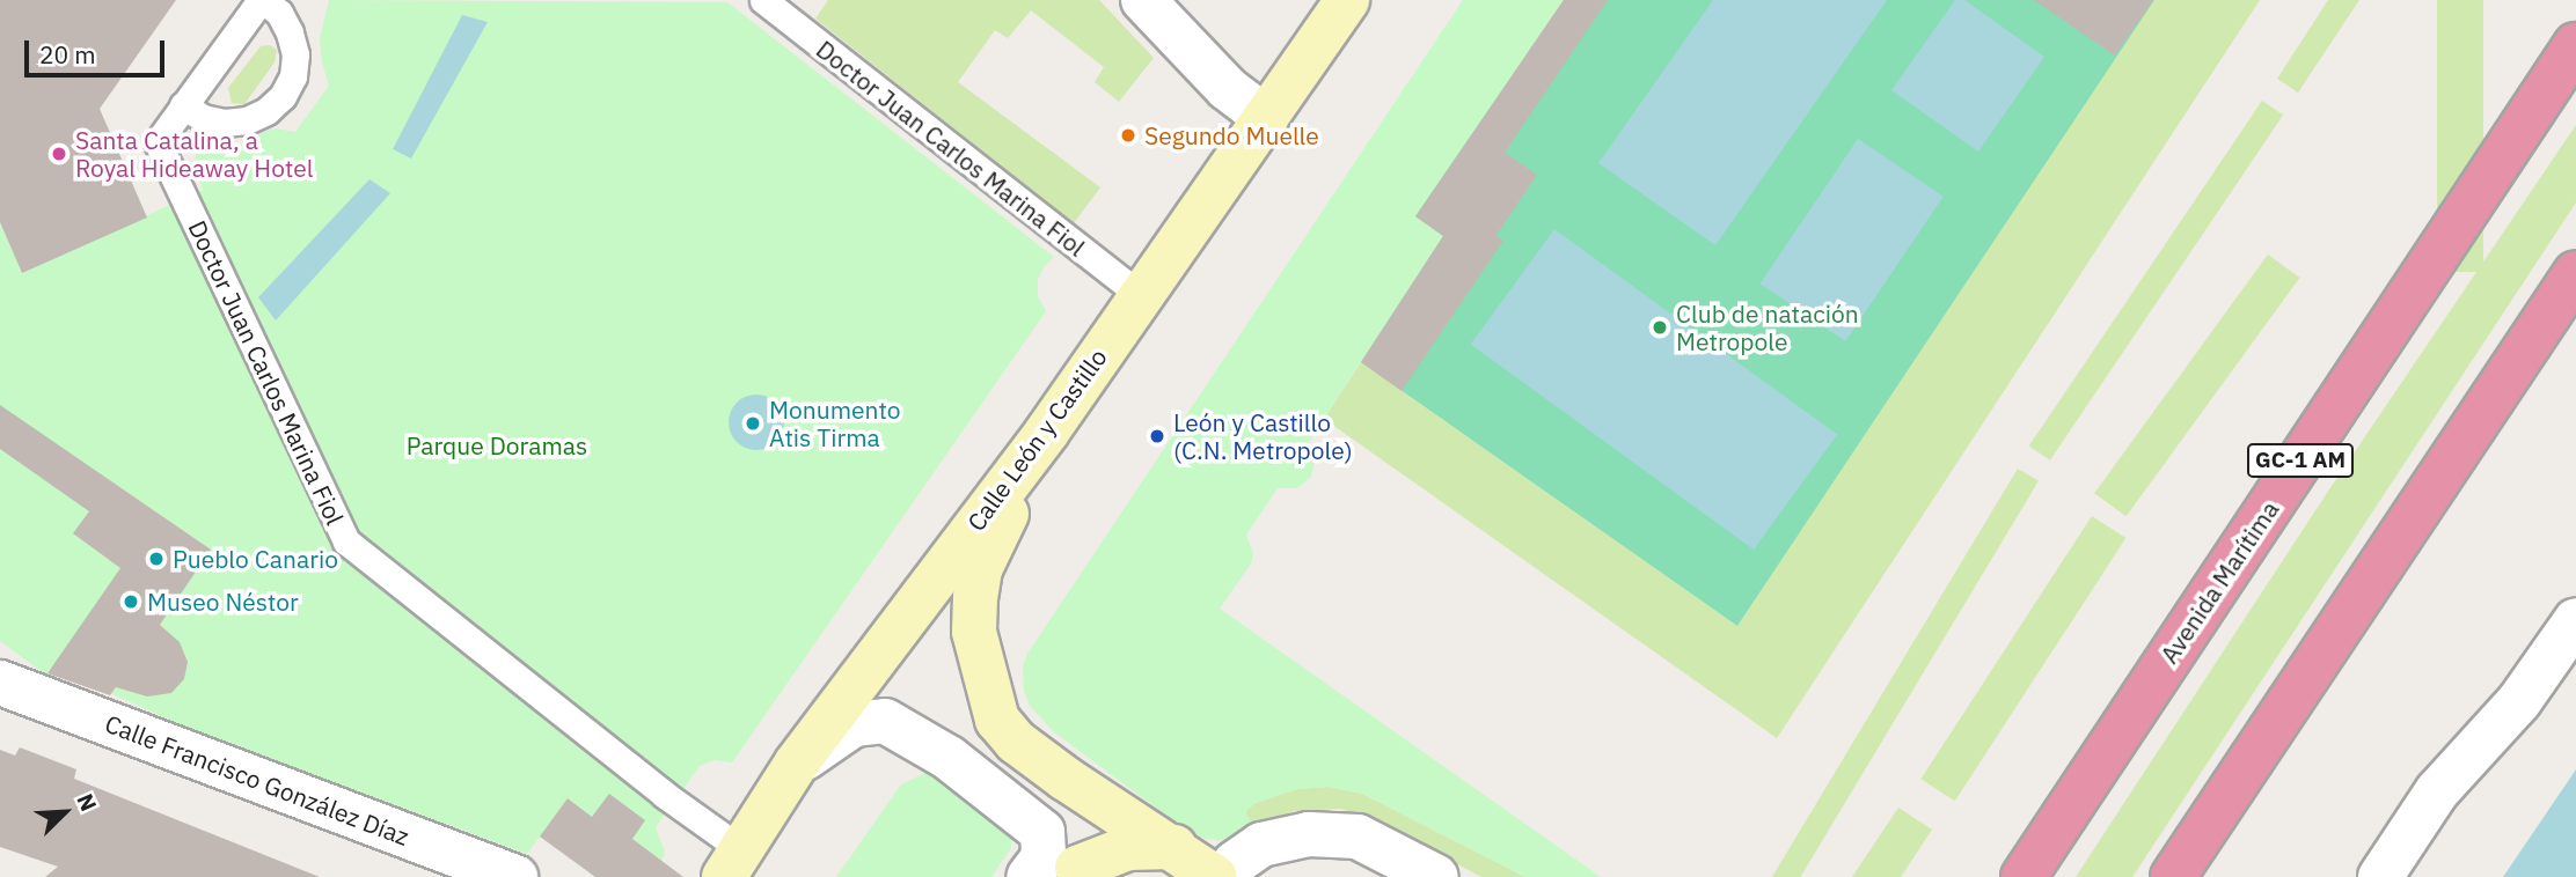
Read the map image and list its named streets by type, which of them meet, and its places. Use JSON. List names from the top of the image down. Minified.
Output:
{"streets":{"highway":["GC-1 AM","Avenida Marítima"],"street":["Calle León y Castillo","Calle Francisco González Díaz"],"lane":["Doctor Juan Carlos Marina Fiol"]},"crossings":[["Doctor Juan Carlos Marina Fiol","Calle León y Castillo"]],"parks":["Parque Doramas"],"places":["Segundo Muelle","Santa Catalina, a Royal Hideaway Hotel","Club de natación Metropole","Monumento Atis Tirma","León y Castillo (C.N. Metropole)","Pueblo Canario","Museo Néstor"],"scale_bar":"20 m","north":"top right"}
